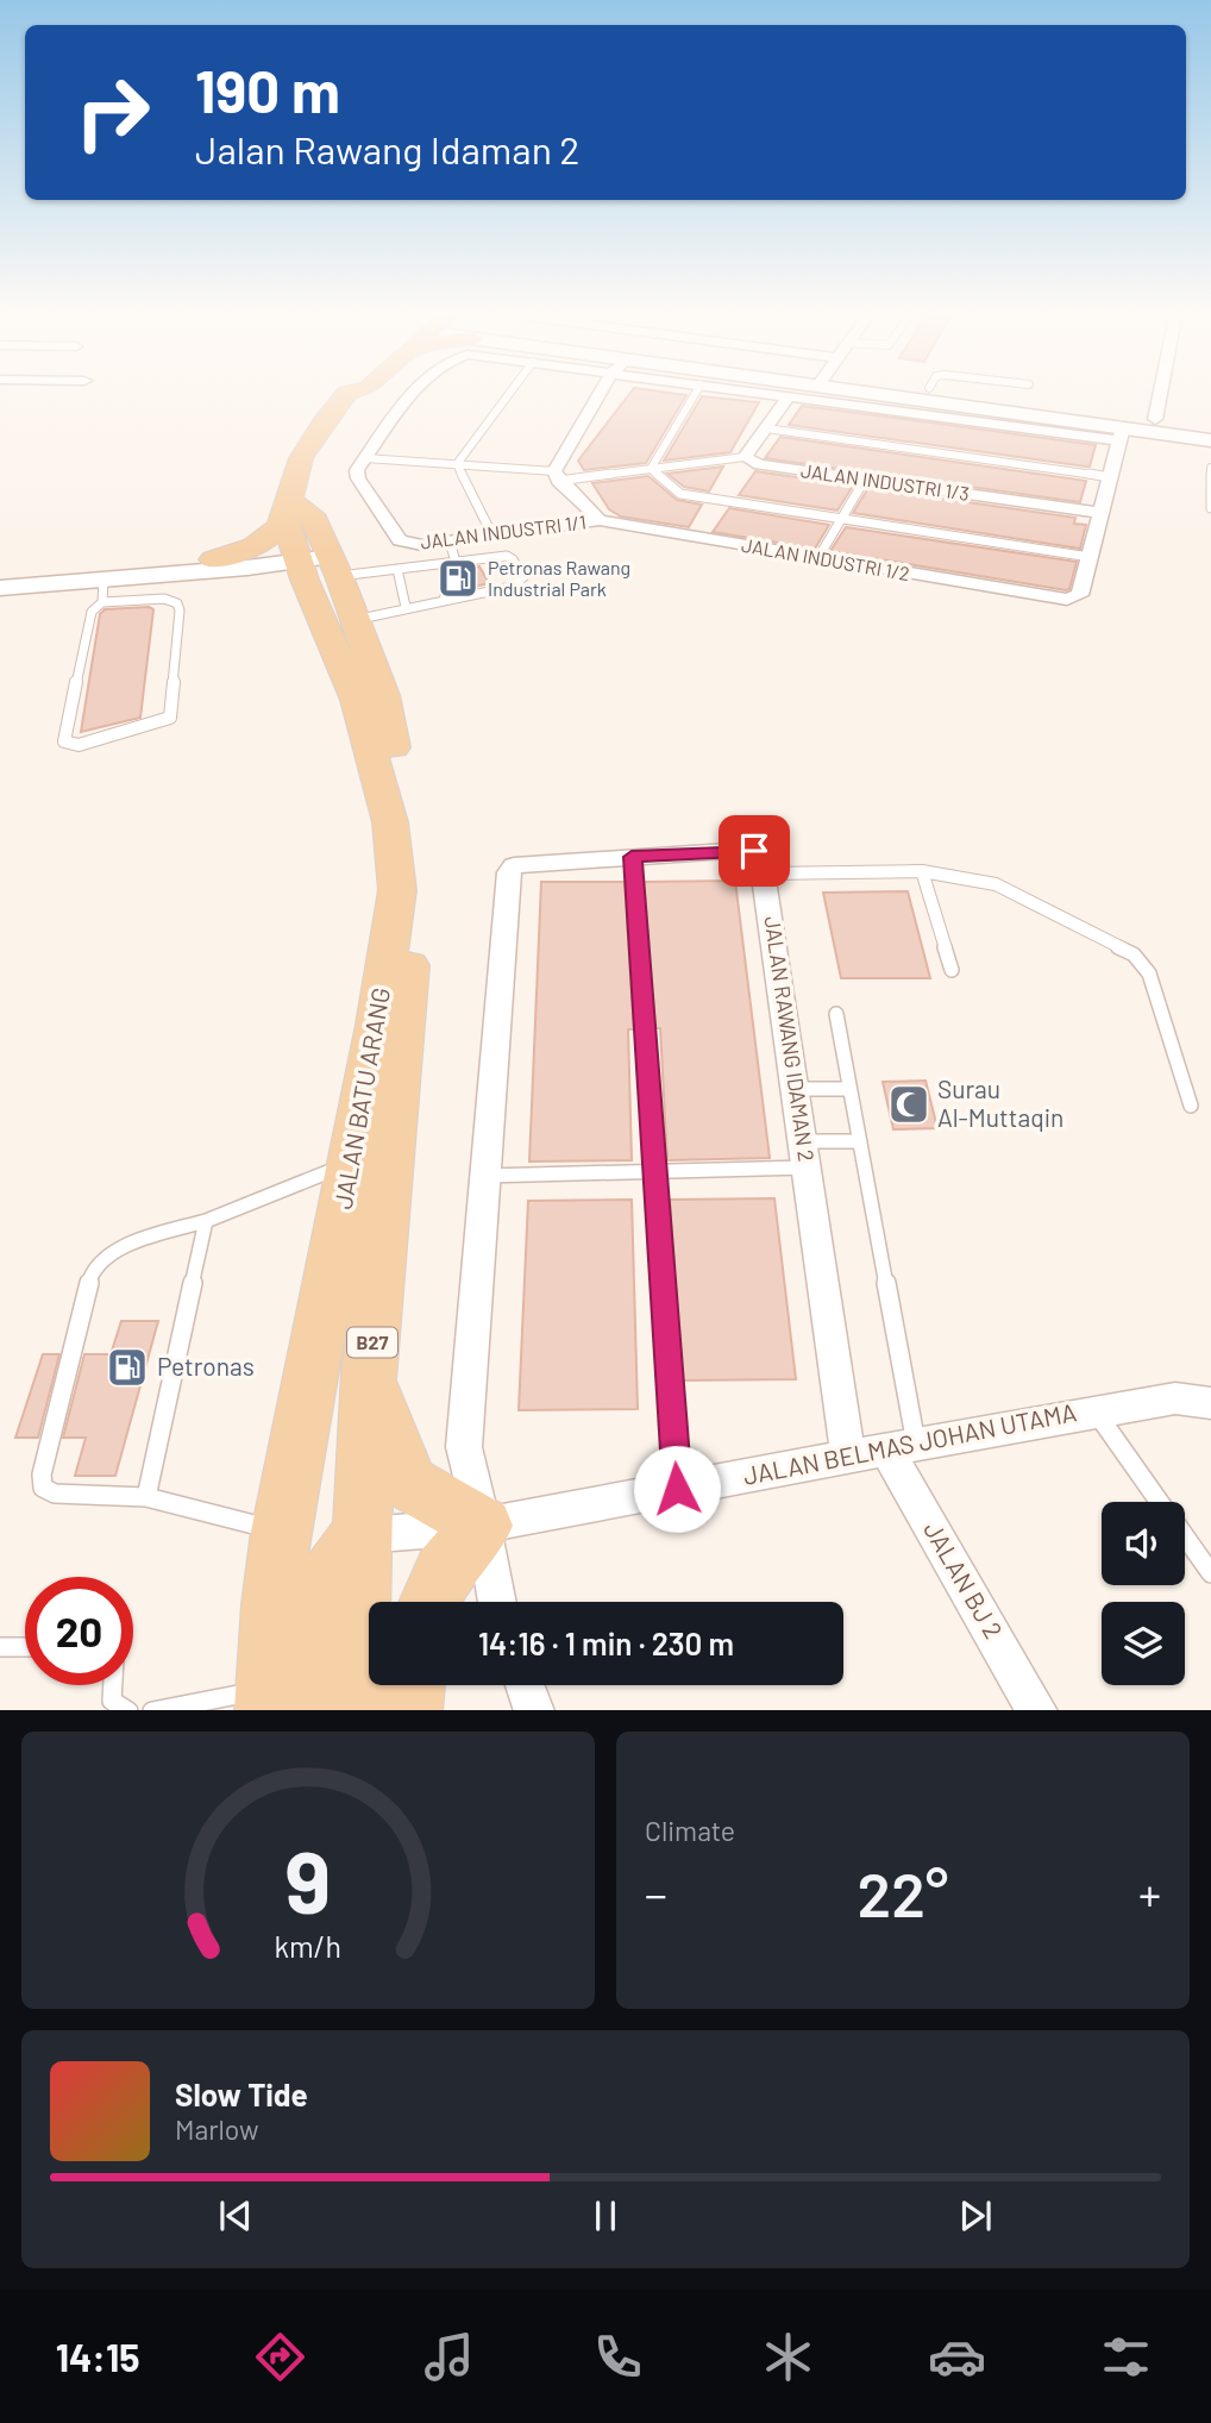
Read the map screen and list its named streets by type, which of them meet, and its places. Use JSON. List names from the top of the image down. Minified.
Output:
{"streets":{"main road":["JALAN BATU ARANG","B27"],"street":["JALAN INDUSTRI 1/3","JALAN INDUSTRI 1/1","JALAN INDUSTRI 1/2","JALAN RAWANG IDAMAN 2","JALAN BELMAS JOHAN UTAMA","JALAN BJ 2"]},"crossings":[["JALAN INDUSTRI 1/3","JALAN INDUSTRI 1/2"],["JALAN INDUSTRI 1/1","JALAN INDUSTRI 1/2"],["JALAN RAWANG IDAMAN 2","JALAN BELMAS JOHAN UTAMA"],["JALAN BATU ARANG","JALAN BELMAS JOHAN UTAMA"],["JALAN BELMAS JOHAN UTAMA","JALAN BJ 2"]],"places":{"fuel station":["Petronas Rawang Industrial Park","Petronas"],"mosque":["Surau Al-Muttaqin"]},"page":{"turn":["190 m","Jalan Rawang Idaman 2"],"limit":"20","trip":"14:16 · 1 min · 230 m","tile":"Climate","heat":["−","22°","+"],"song":["Slow Tide","Marlow"],"tabs":"14:15","gauge":["9","km/h"]}}
